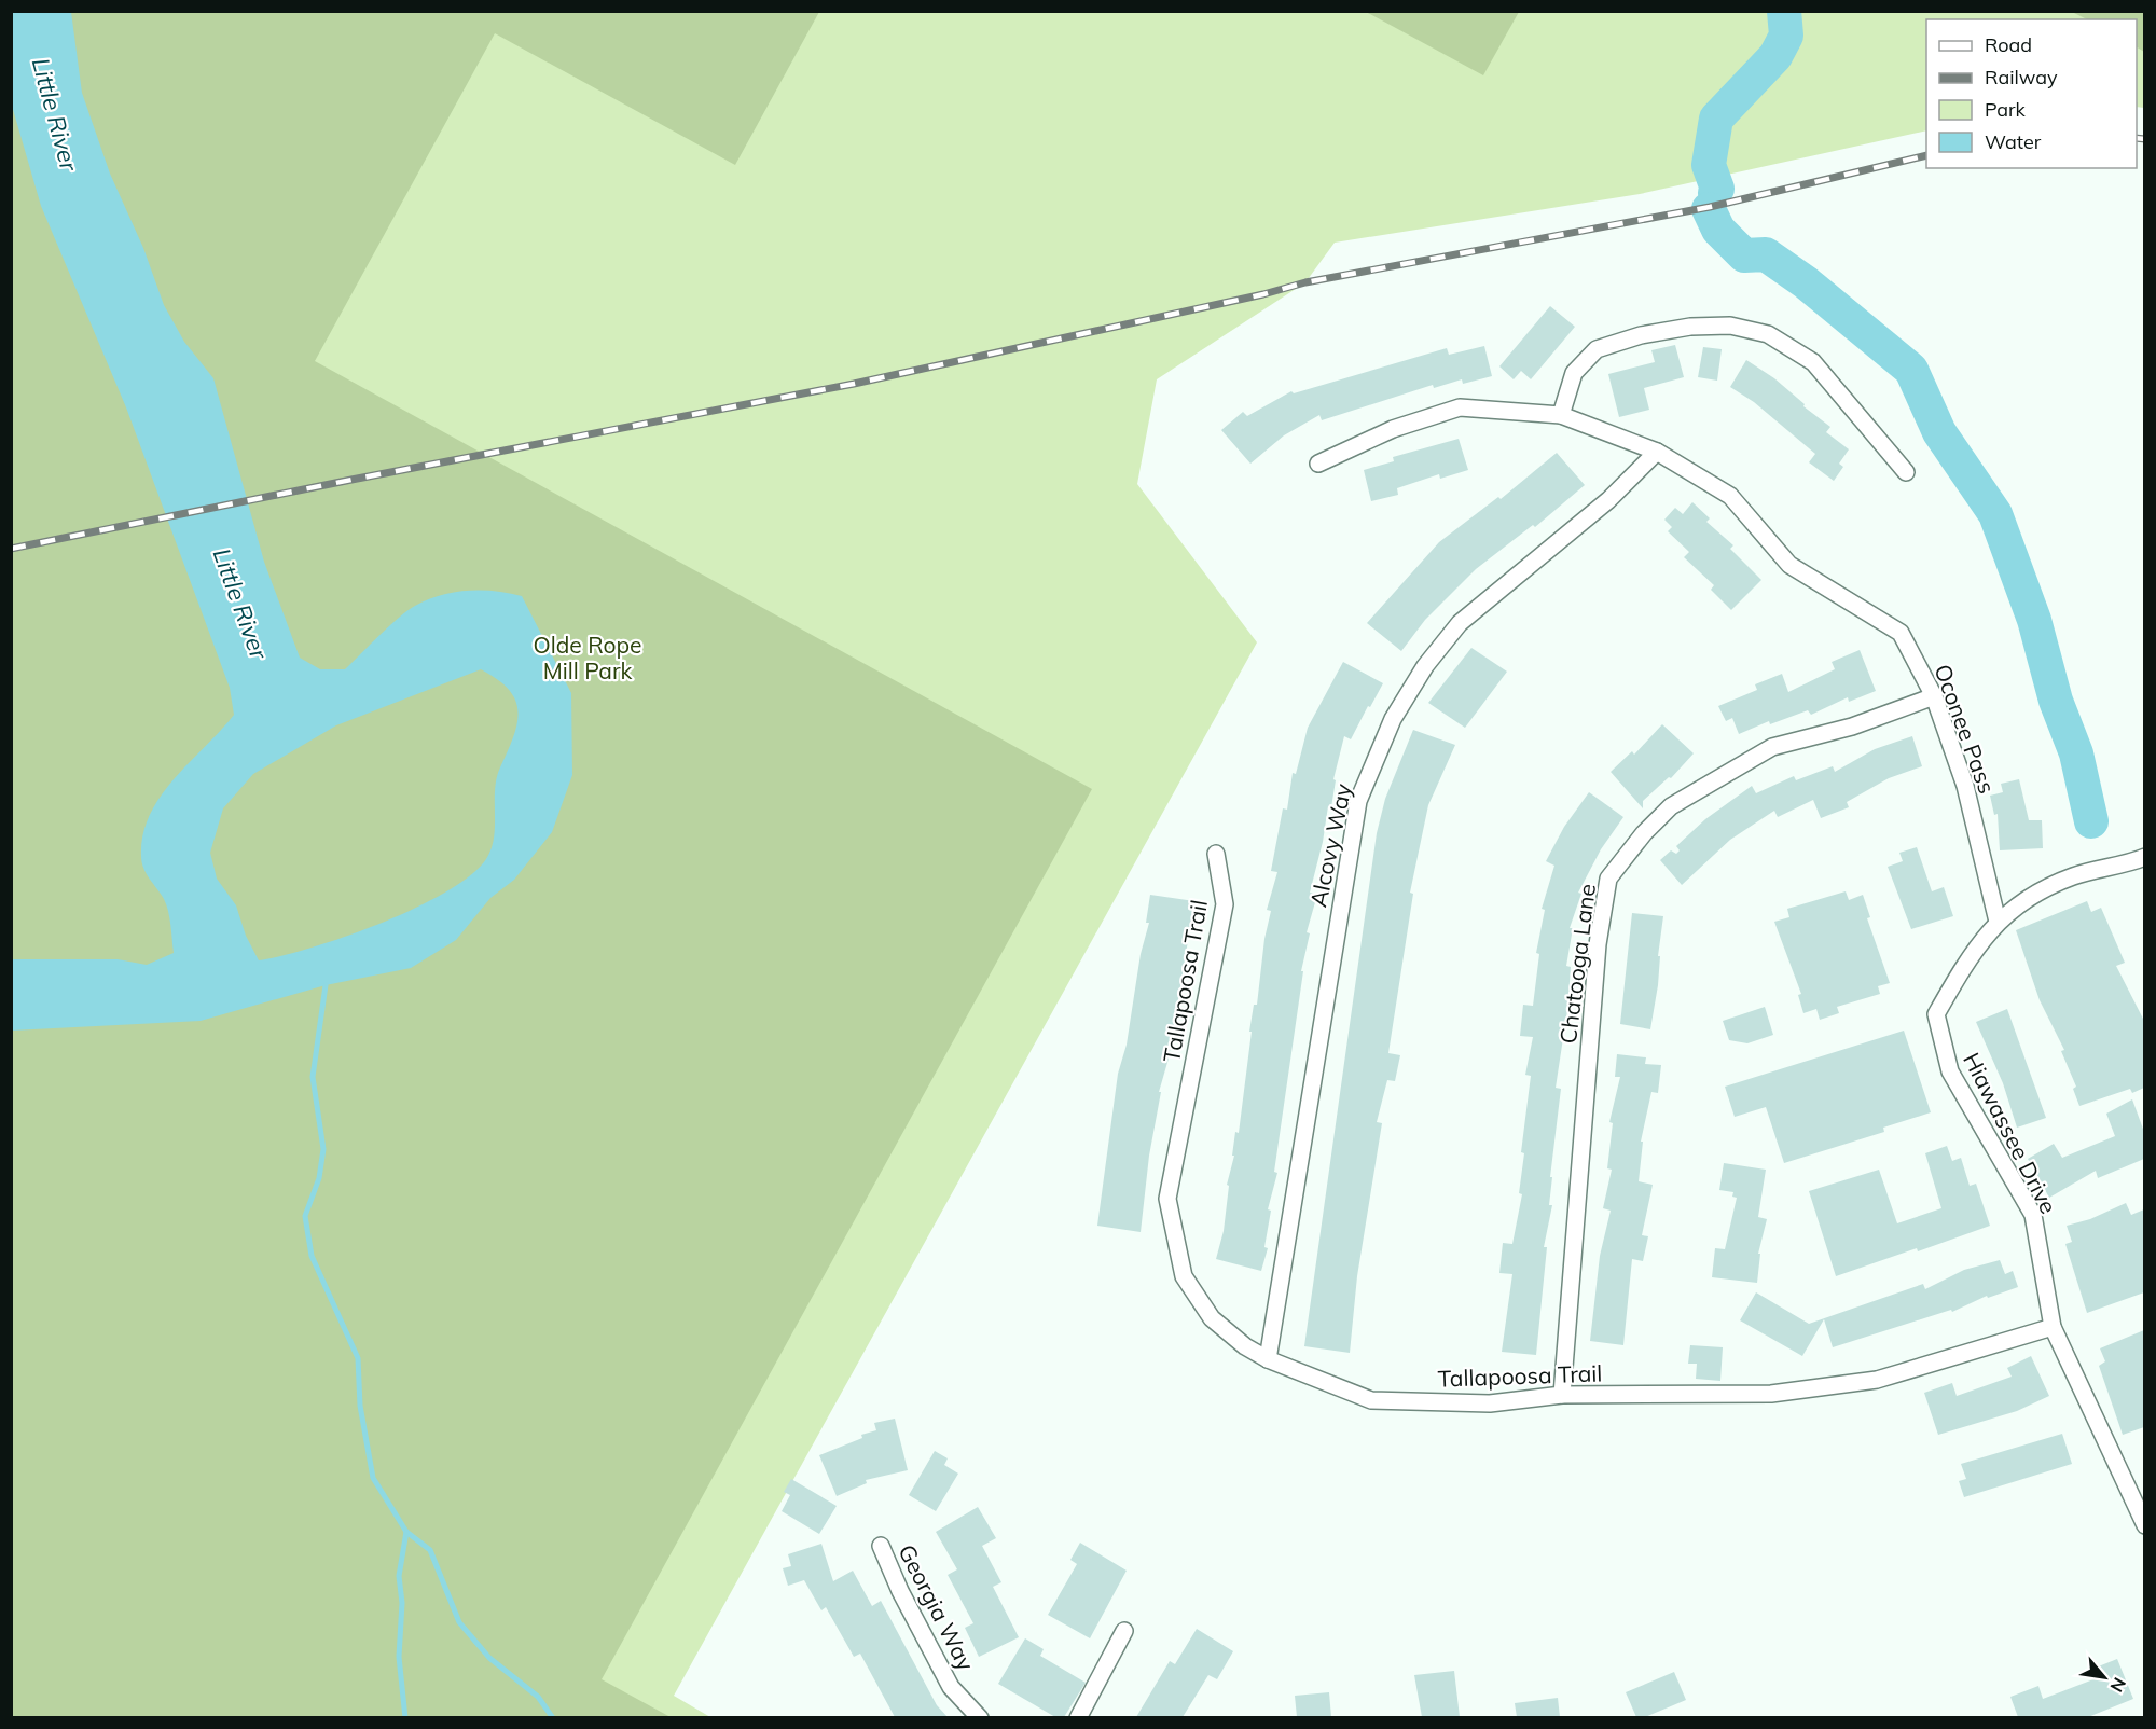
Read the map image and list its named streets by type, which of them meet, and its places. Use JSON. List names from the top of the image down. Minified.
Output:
{"streets":{"street":["Oconee Pass","Alcovy Way","Chatooga Lane","Tallapoosa Trail","Hiawassee Drive","Georgia Way"]},"crossings":[["Oconee Pass","Alcovy Way"],["Oconee Pass","Chatooga Lane"],["Oconee Pass","Hiawassee Drive"],["Alcovy Way","Tallapoosa Trail"],["Chatooga Lane","Tallapoosa Trail"],["Tallapoosa Trail","Hiawassee Drive"]],"water":["Little River"],"parks":["Olde Rope Mill Park"],"legend":["Road","Railway","Park","Water"],"north":"bottom right"}
